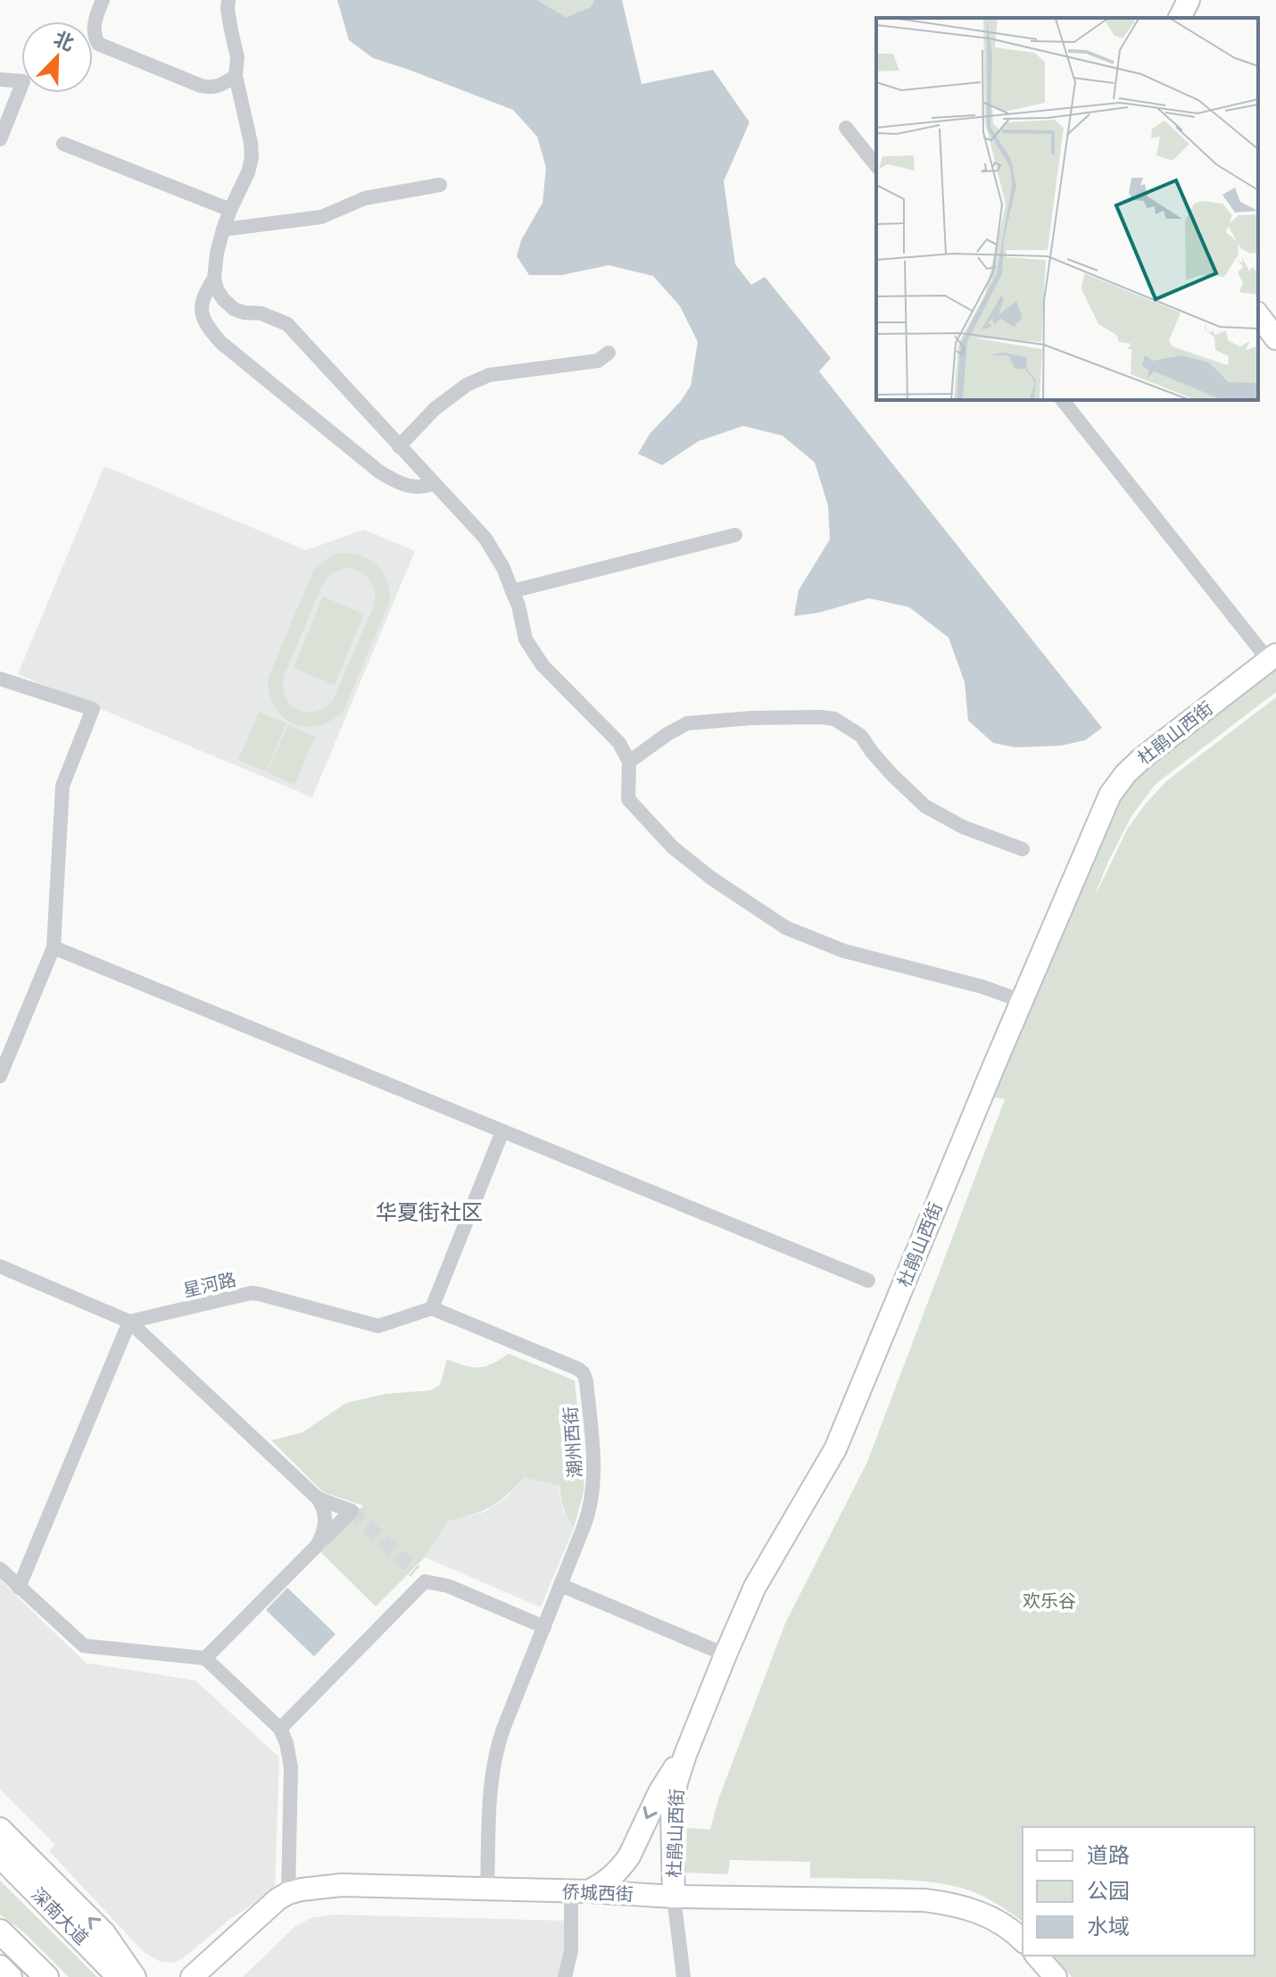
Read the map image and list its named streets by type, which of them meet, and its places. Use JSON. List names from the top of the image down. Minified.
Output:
{"streets":{"main road":["深南大道"],"street":["杜鹃山西街","星河路","潮州西街","侨城西街"]},"crossings":[["杜鹃山西街","侨城西街"],["星河路","潮州西街"],["潮州西街","侨城西街"]],"districts":["华夏街社区"],"parks":["欢乐谷"],"legend":["道路","公园","水域"],"north":"top right"}
